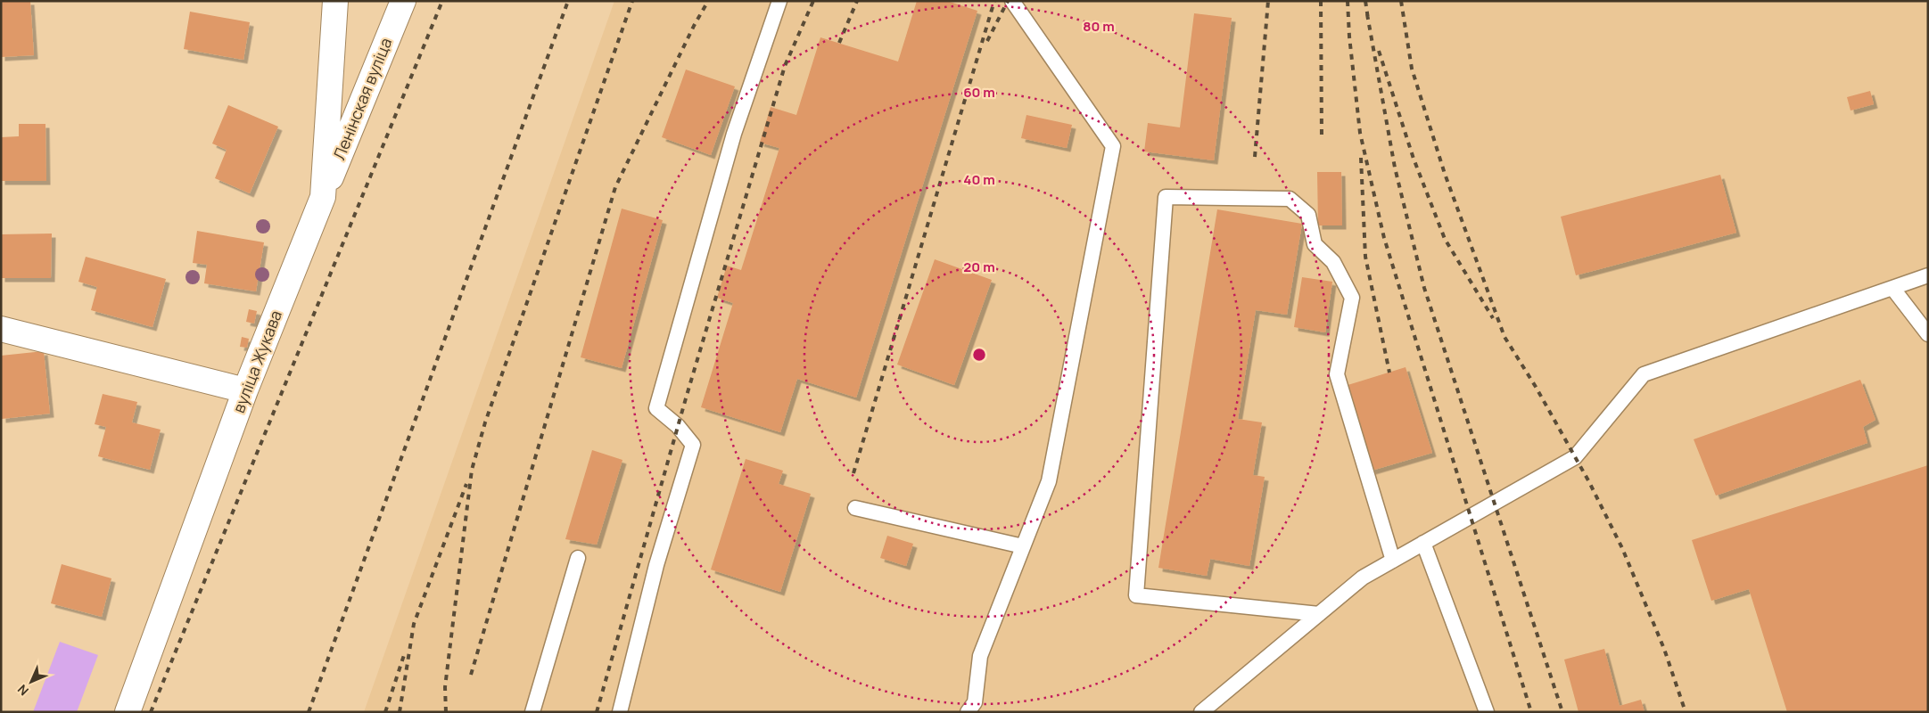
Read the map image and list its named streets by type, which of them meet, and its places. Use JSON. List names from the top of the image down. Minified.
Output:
{"streets":{"street":["Ленінская вуліца","вуліца Жукава"]},"crossings":[["Ленінская вуліца","вуліца Жукава"]],"north":"bottom left","rings":["80 m","60 m","40 m","20 m"]}
